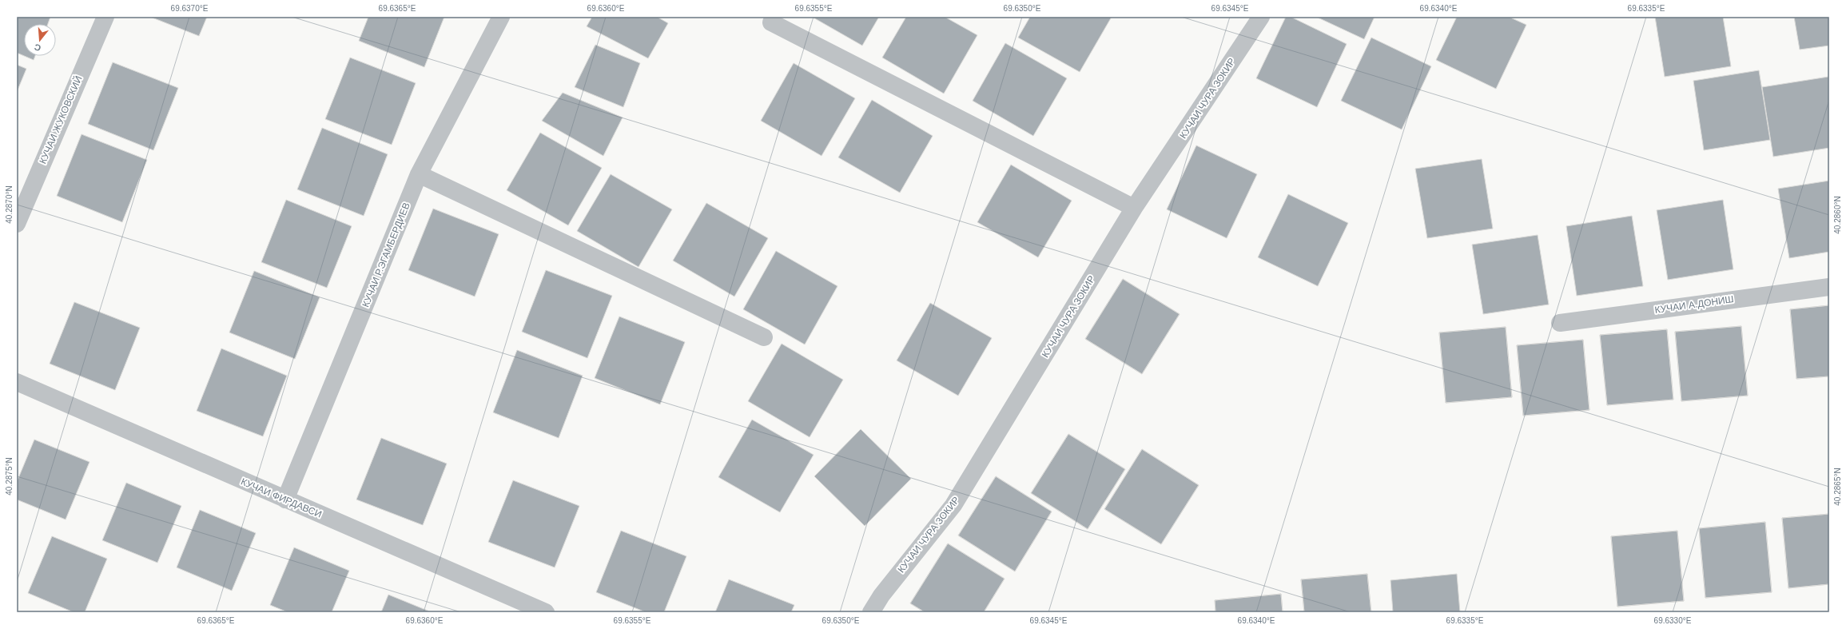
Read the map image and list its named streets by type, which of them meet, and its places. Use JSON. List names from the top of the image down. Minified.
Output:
{"streets":{"street":["КУЧАИ ЧУРА ЗОКИР","КУЧАИ ЖУКОВСКИЙ","КУЧАИ Р.ЭГАМБЕРДИЕВ","КУЧАИ А.ДОНИШ","КУЧАИ ФИРДАВСИ"]},"crossings":[["КУЧАИ Р.ЭГАМБЕРДИЕВ","КУЧАИ ФИРДАВСИ"]],"north":"bottom","coordinates":["69.6370°E","69.6365°E","69.6360°E","69.6355°E","69.6350°E","69.6345°E","69.6340°E","69.6335°E","40.2870°N","40.2860°N","40.2875°N","40.2865°N","69.6330°E"]}
